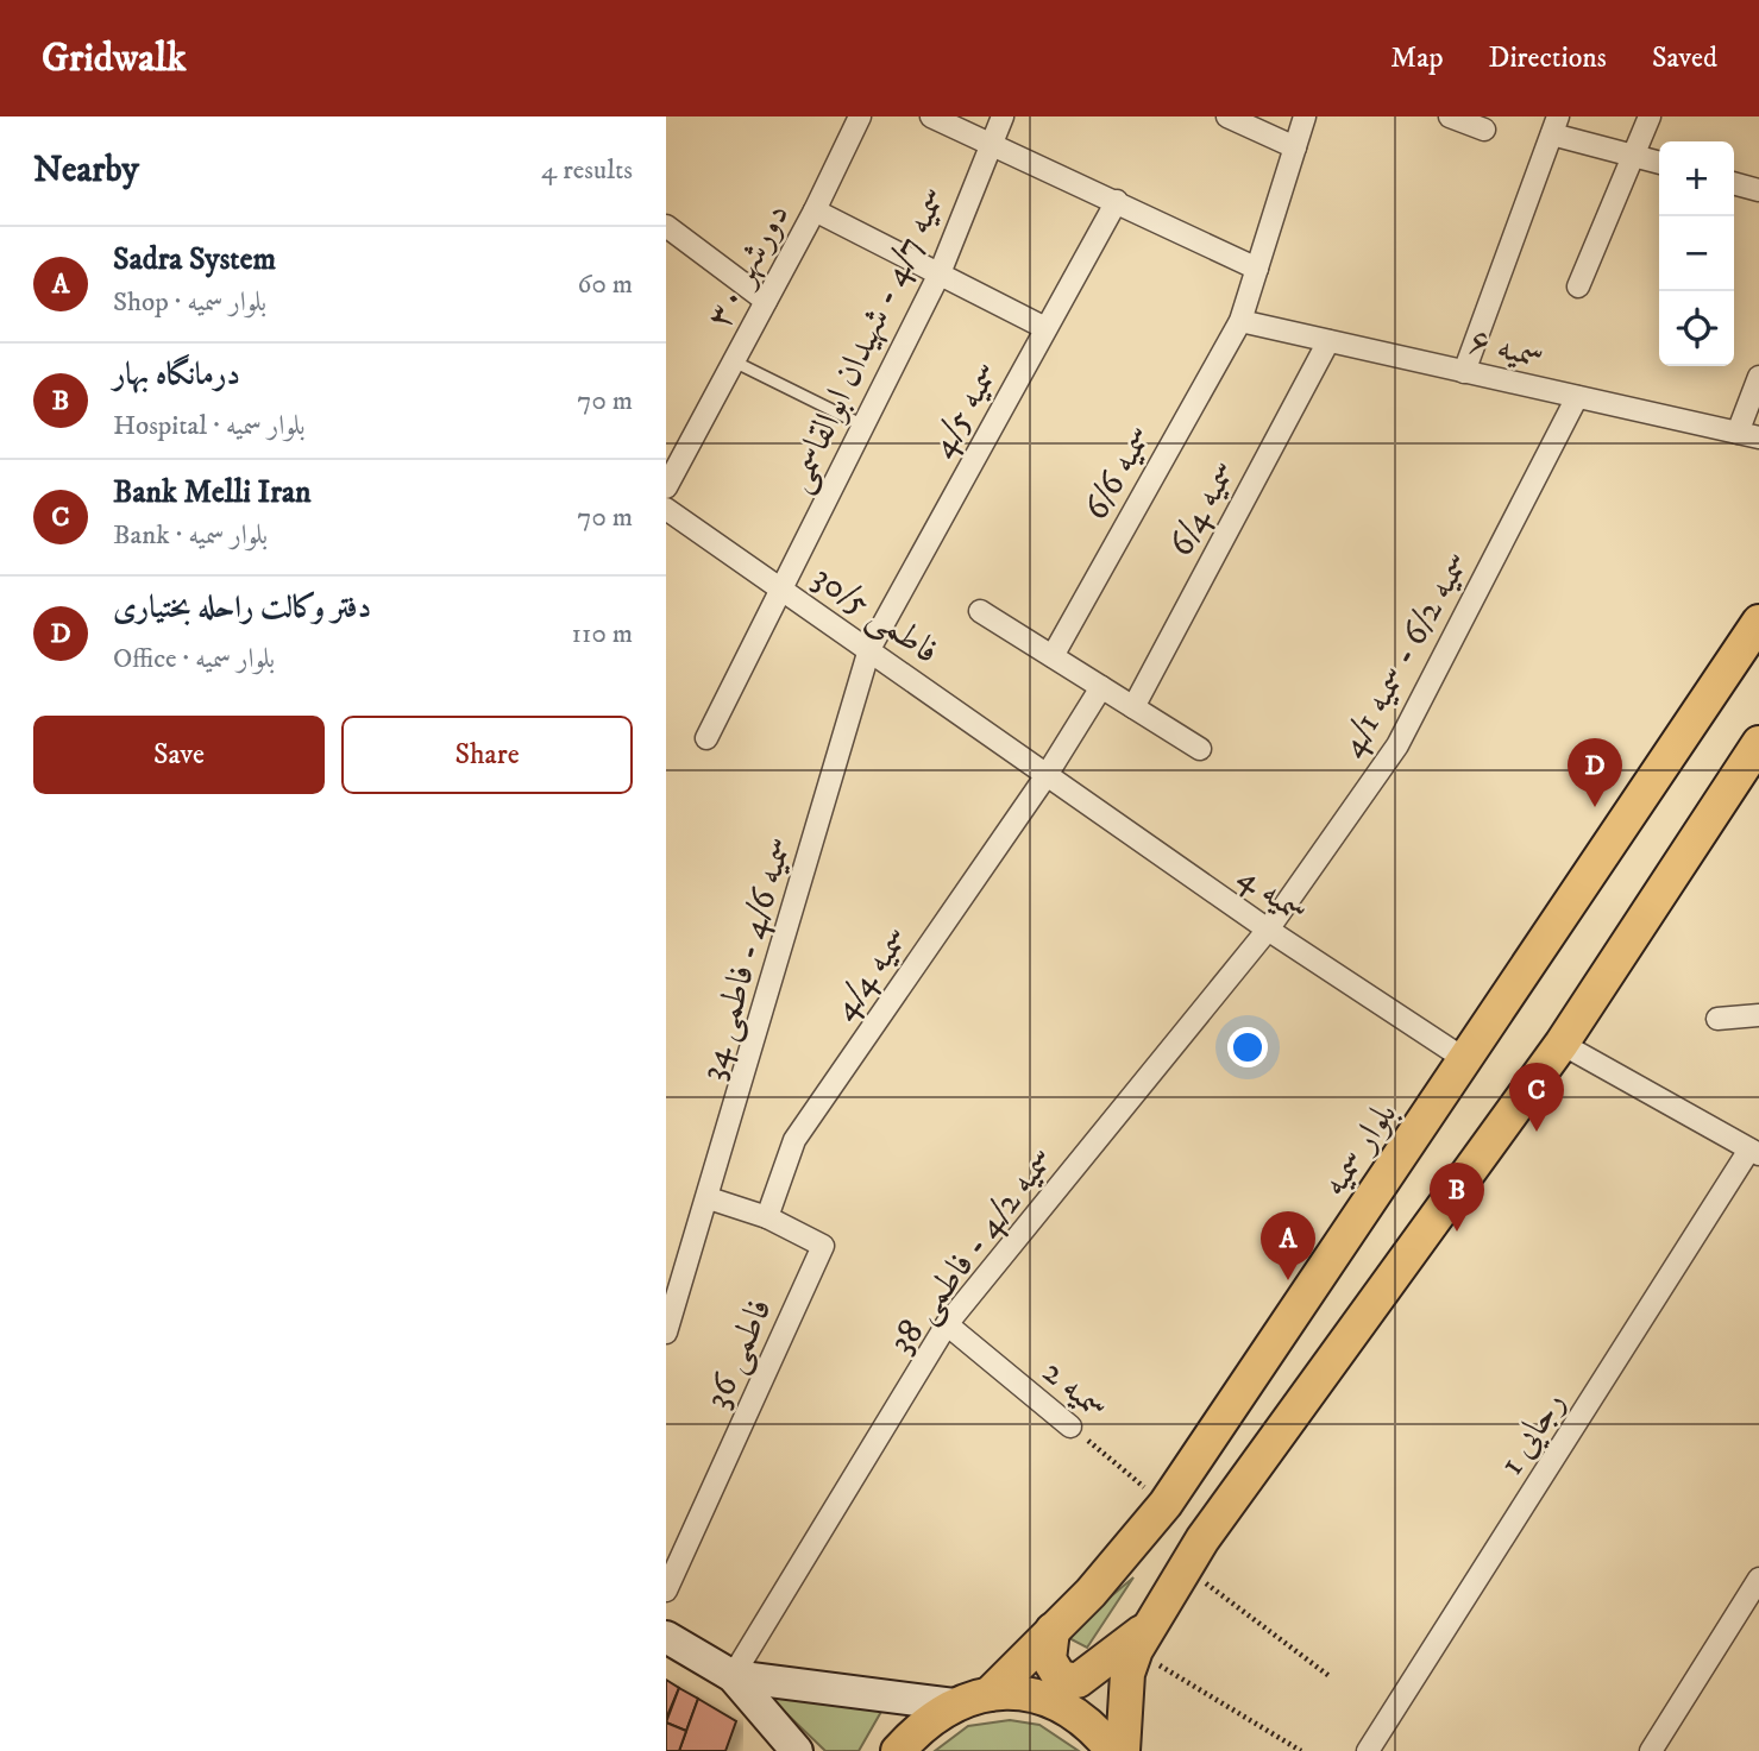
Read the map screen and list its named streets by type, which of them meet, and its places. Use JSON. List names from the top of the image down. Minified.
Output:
{"streets":{"main road":["بلوار سمیه"],"street":["دورشهر ۳۰","سمیه 4/7 - شهیدان ابوالقاسمی","سمیه ۶","سمیه 4/5","سمیه 6/6","سمیه 6/4","فاطمی 30/5","سمیه 6/2 - سمیه 4/1","سمیه 4","سمیه 4/6 - فاطمی 34","سمیه 4/4","سمیه 4/2 - فاطمی 38","فاطمی 36","سمیه 2","رجایی 1"]},"crossings":[["سمیه 4/7 - شهیدان ابوالقاسمی","فاطمی 30/5"],["سمیه ۶","سمیه 6/6"],["سمیه ۶","سمیه 6/4"],["سمیه ۶","سمیه 6/2 - سمیه 4/1"],["سمیه 4/5","فاطمی 30/5"],["سمیه 4/5","سمیه 4/6 - فاطمی 34"],["فاطمی 30/5","سمیه 4"],["فاطمی 30/5","سمیه 4/6 - فاطمی 34"],["فاطمی 30/5","سمیه 4/4"],["سمیه 6/2 - سمیه 4/1","سمیه 4"],["سمیه 6/2 - سمیه 4/1","سمیه 4/2 - فاطمی 38"],["سمیه 4","سمیه 4/4"],["سمیه 4","بلوار سمیه"],["سمیه 4","سمیه 4/2 - فاطمی 38"],["سمیه 4/4","فاطمی 36"],["بلوار سمیه","سمیه 2"],["سمیه 4/2 - فاطمی 38","سمیه 2"]],"page":{"header":"Gridwalk","nav":["Map","Directions","Saved"],"heading":["Nearby","4 results"],"map_buttons":["+","−"],"list":[{"mark":"A","name":"Sadra System","note":"Shop · بلوار سمیه","value":"60 m"},{"mark":"B","name":"درمانگاه بهار","note":"Hospital · بلوار سمیه","value":"70 m"},{"mark":"C","name":"Bank Melli Iran","note":"Bank · بلوار سمیه","value":"70 m"},{"mark":"D","name":"دفتر وکالت راحله بختیاری","note":"Office · بلوار سمیه","value":"110 m"}],"buttons":["Save","Share"],"pins":["D","C","B","A"]}}
